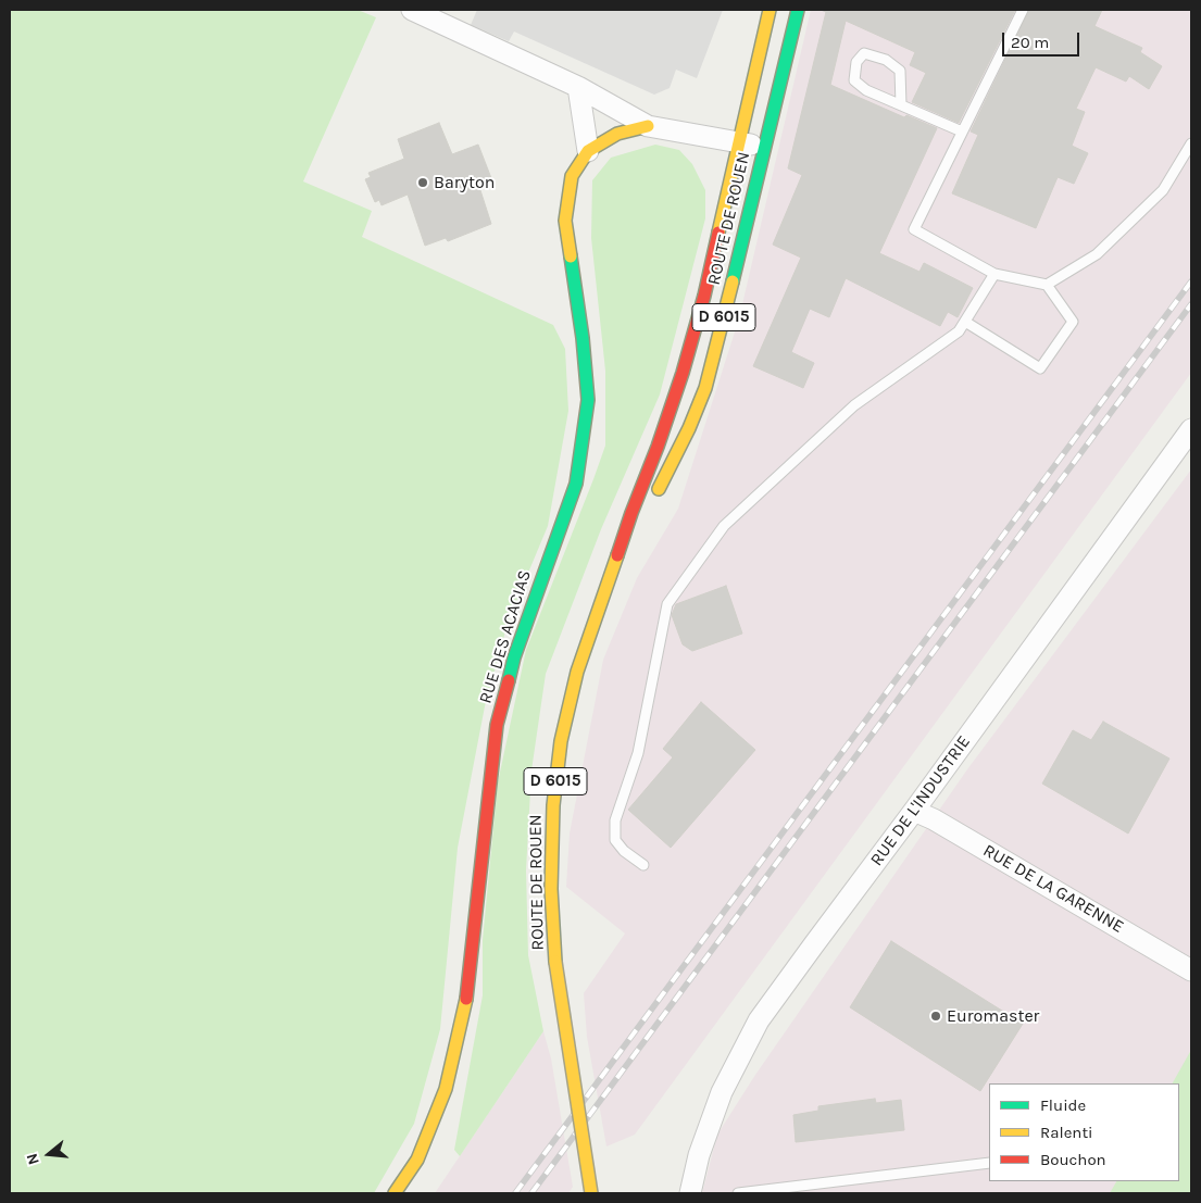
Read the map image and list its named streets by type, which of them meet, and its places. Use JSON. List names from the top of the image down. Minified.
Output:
{"streets":{"main road":["ROUTE DE ROUEN","D 6015","RUE DES ACACIAS"],"street":["RUE DE L'INDUSTRIE","RUE DE LA GARENNE"]},"crossings":[["RUE DE L'INDUSTRIE","RUE DE LA GARENNE"]],"places":["Baryton","Euromaster"],"legend":["Fluide","Ralenti","Bouchon"],"scale_bar":"20 m","north":"left"}
